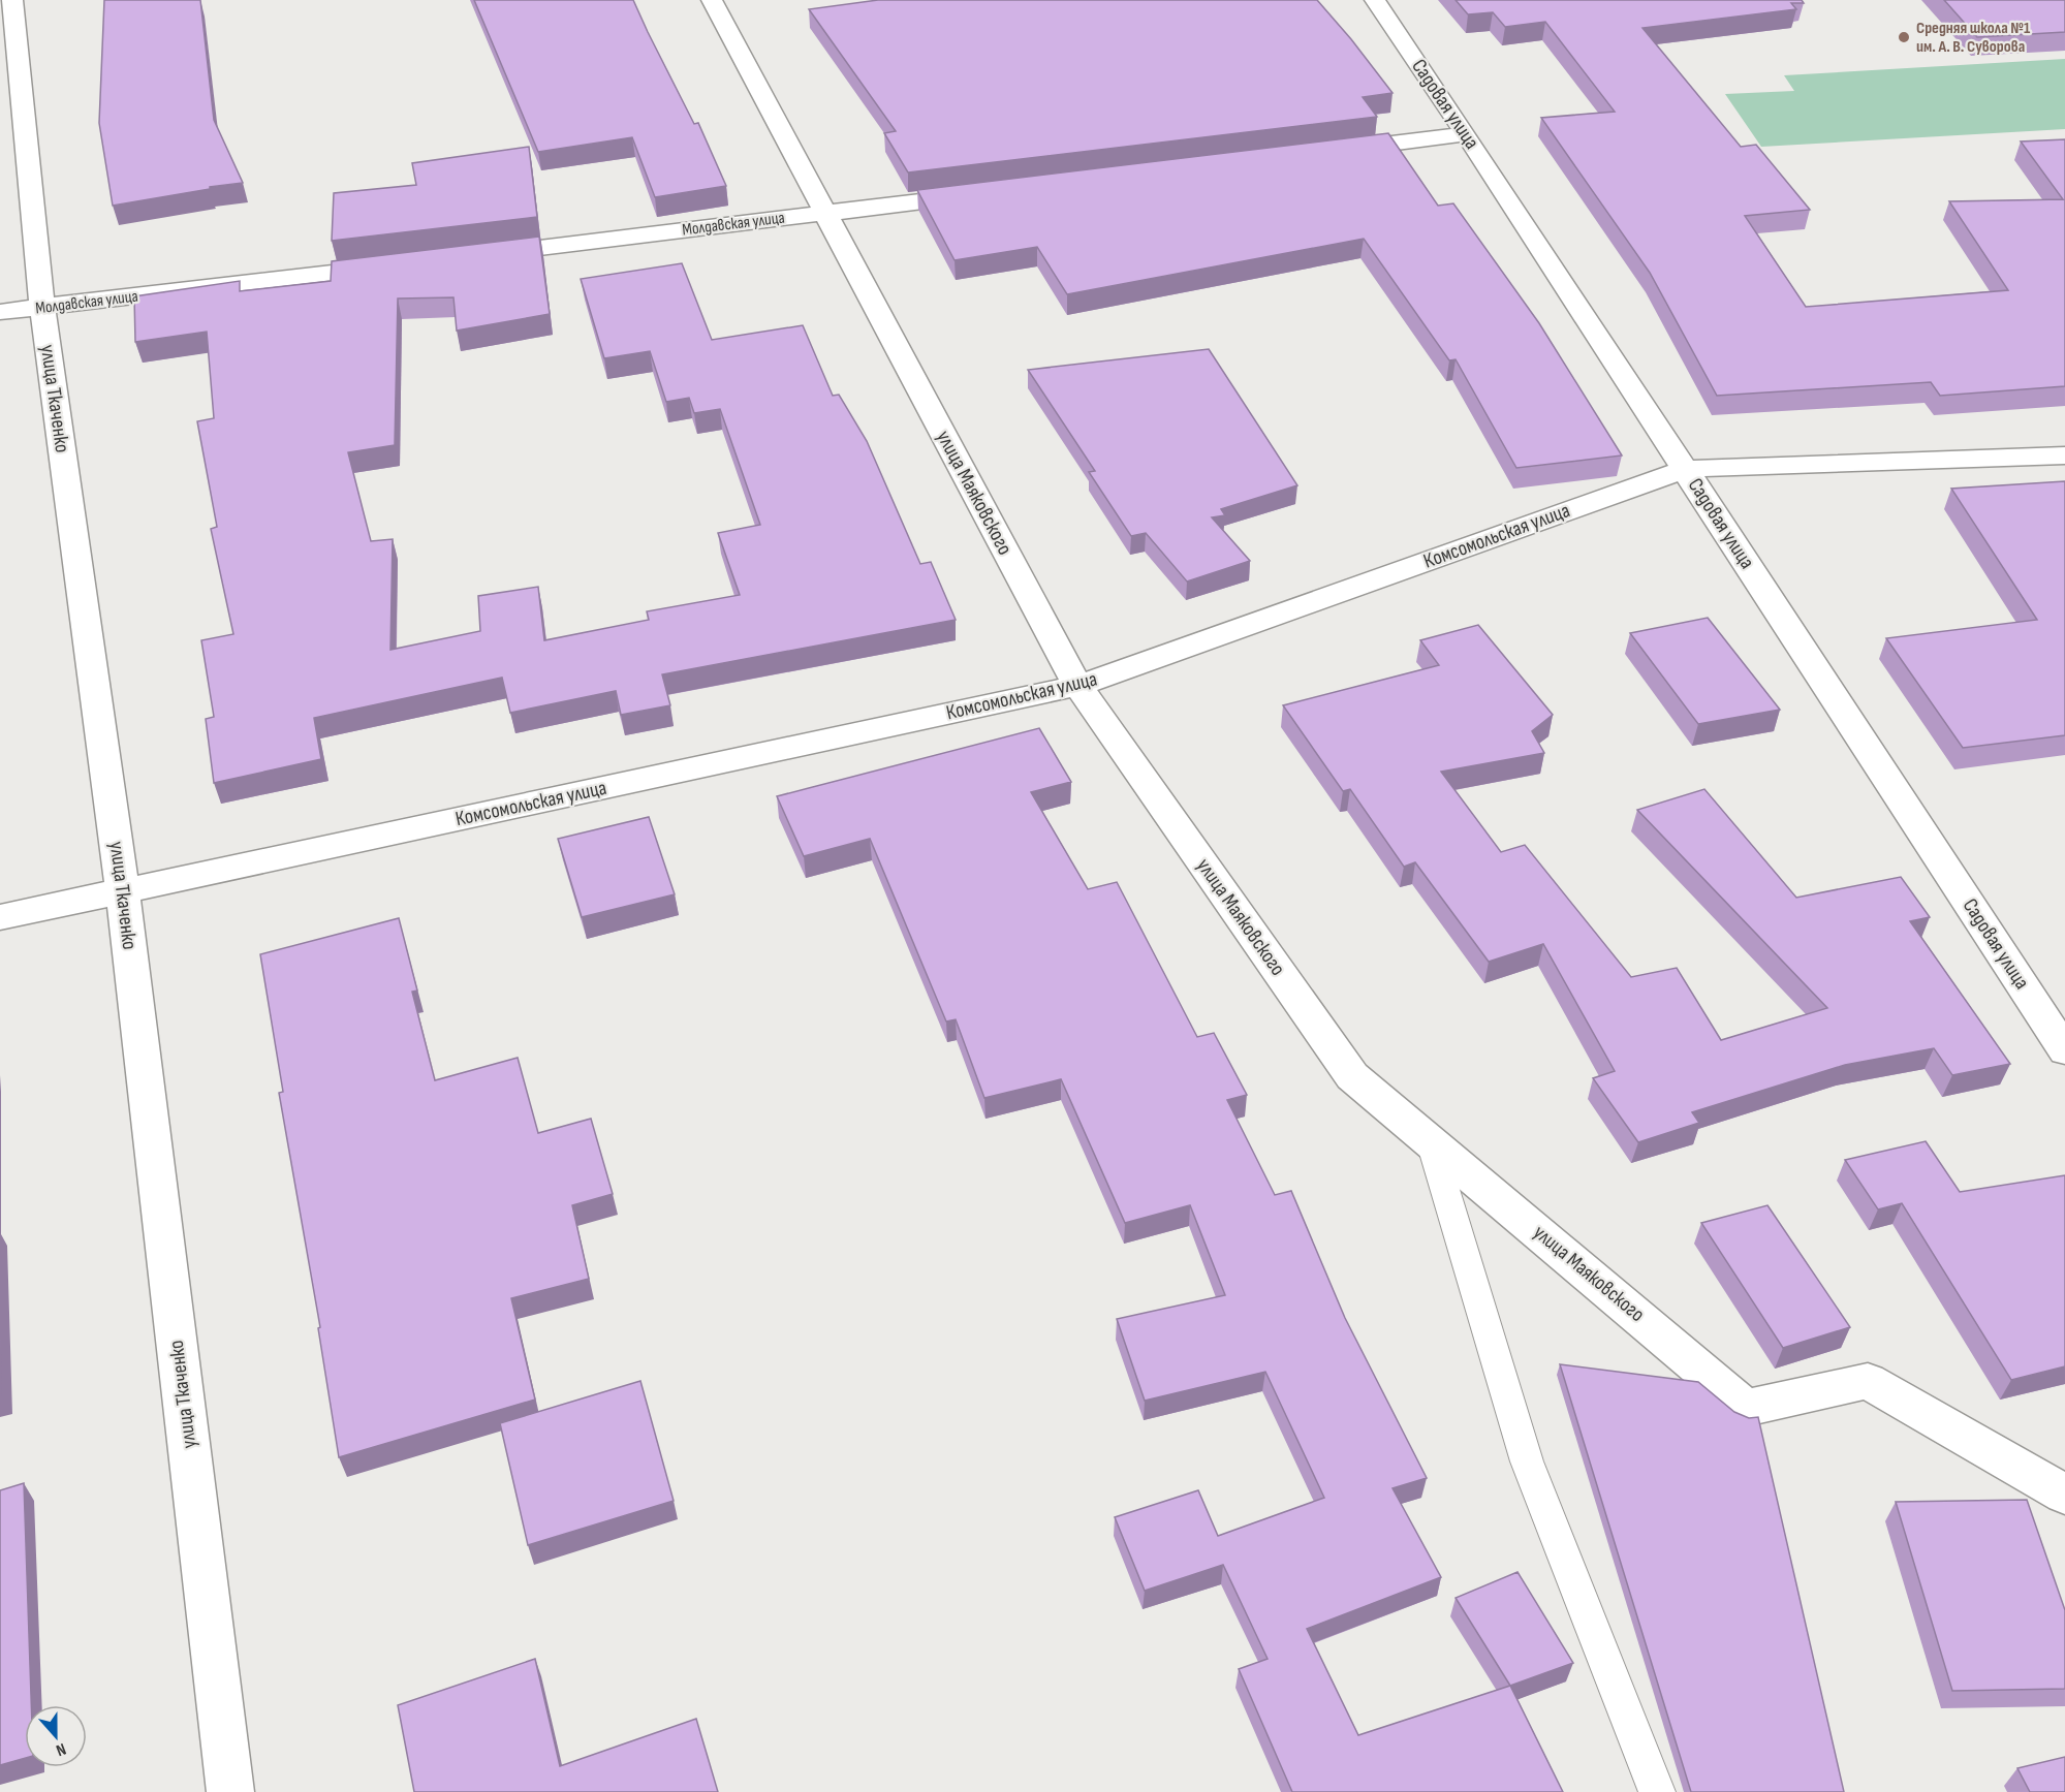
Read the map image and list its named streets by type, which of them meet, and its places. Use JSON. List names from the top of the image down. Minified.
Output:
{"streets":{"street":["Садовая улица","Молдавская улица","улица Ткаченко","улица Маяковского","Комсомольская улица"]},"crossings":[["Садовая улица","Комсомольская улица"],["Молдавская улица","улица Ткаченко"],["Молдавская улица","улица Маяковского"],["улица Ткаченко","Комсомольская улица"],["улица Маяковского","Комсомольская улица"]],"places":["Средняя школа №1 им. А. В. Суворова"],"north":"bottom"}
